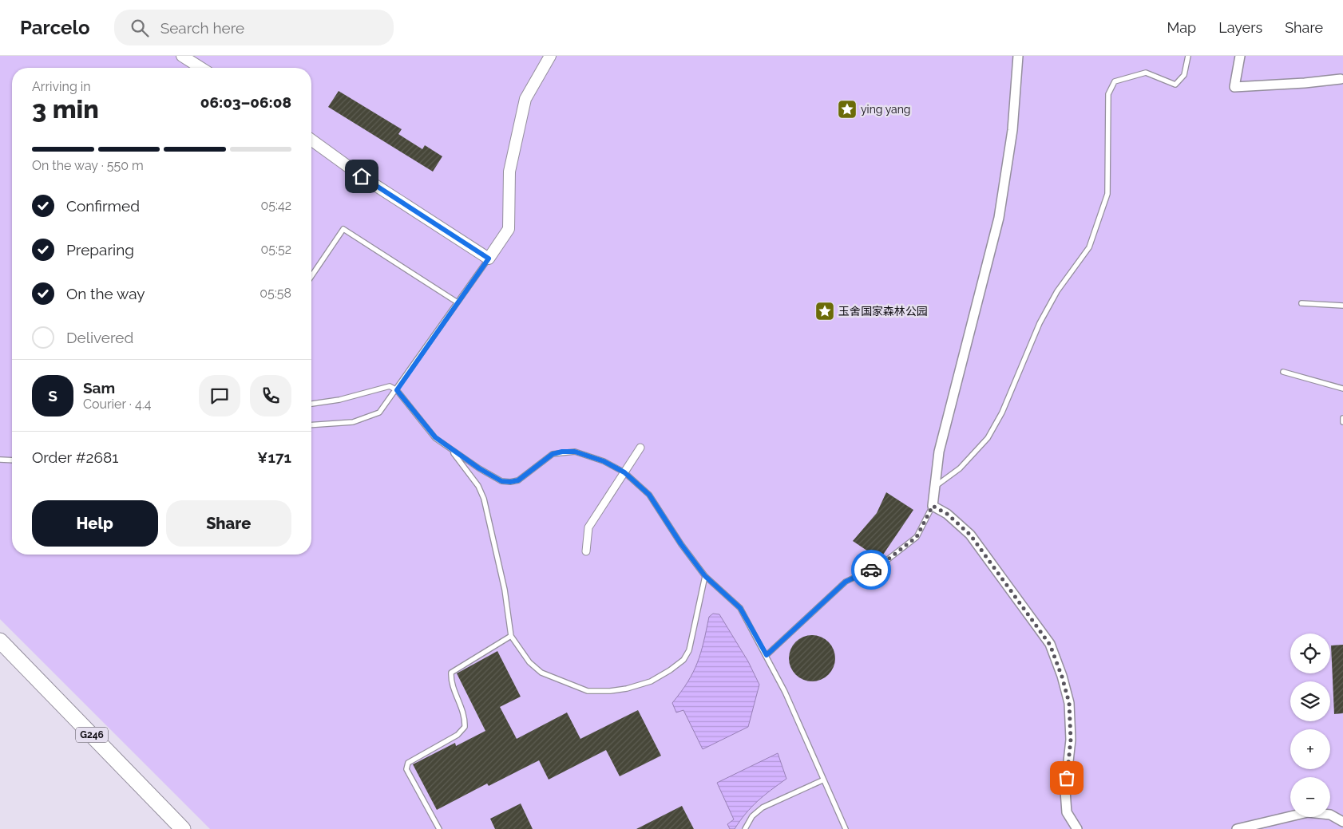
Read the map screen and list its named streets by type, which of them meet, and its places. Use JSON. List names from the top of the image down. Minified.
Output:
{"streets":{"highway":["G246"]},"places":{"place":["ying yang","玉舍国家森林公园"]},"page":{"header":"Parcelo","search":"Search here","nav":["Map","Layers","Share"],"heading":["3 min","Arriving in","06:03–06:08"],"panel":["Sam","Courier · 4.4","Order #2681","¥171"],"bar":"On the way · 550 m","list":[["Confirmed","05:42"],["Preparing","05:52"],["On the way","05:58"],"Delivered"],"round":"S","buttons":["Help","Share"],"map_buttons":["+","−"]}}
